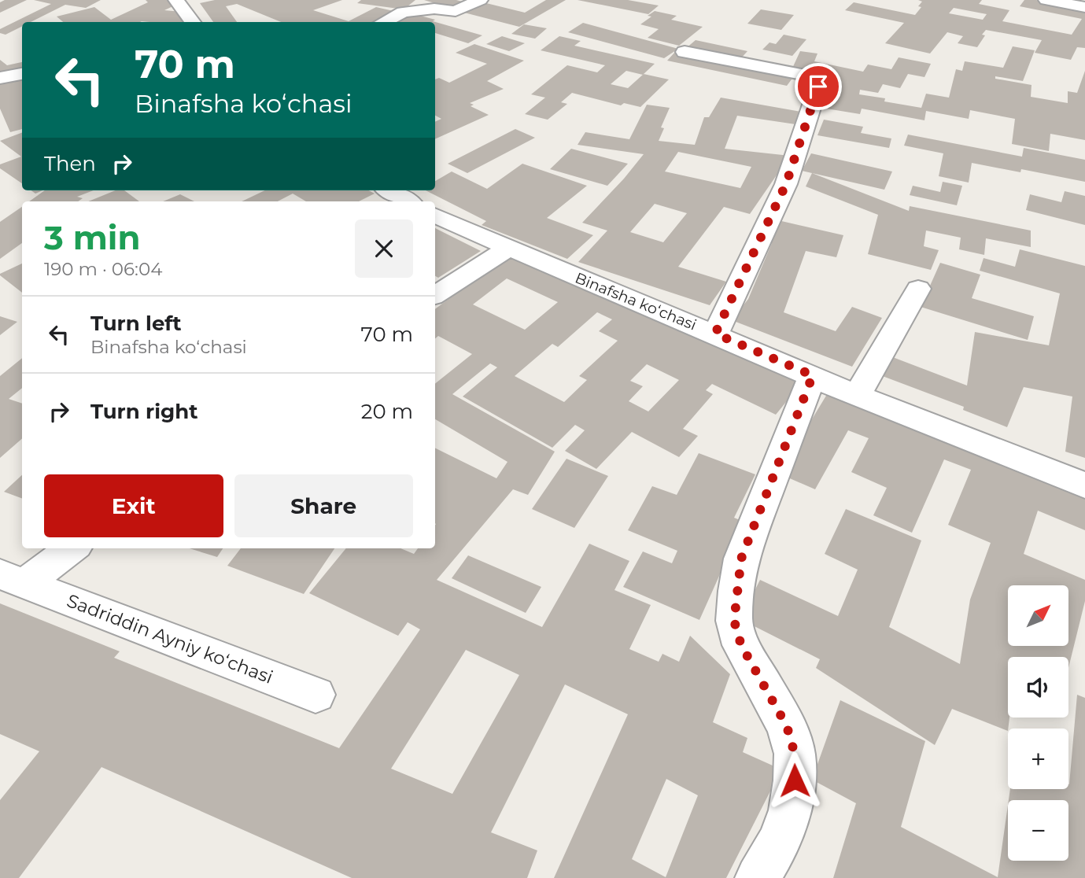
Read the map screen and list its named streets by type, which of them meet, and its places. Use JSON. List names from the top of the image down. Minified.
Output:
{"streets":{"street":["Binafsha koʻchasi","Sadriddin Ayniy koʻchasi"]},"north":"top right","page":{"turn":["70 m","Binafsha koʻchasi"],"then":"Then","heading":["3 min","190 m · 06:04"],"list":[{"name":"Turn left","note":"Binafsha koʻchasi","value":"70 m"},{"name":"Turn right","value":"20 m"}],"buttons":["Exit","Share"],"map_buttons":["+","−"]}}
